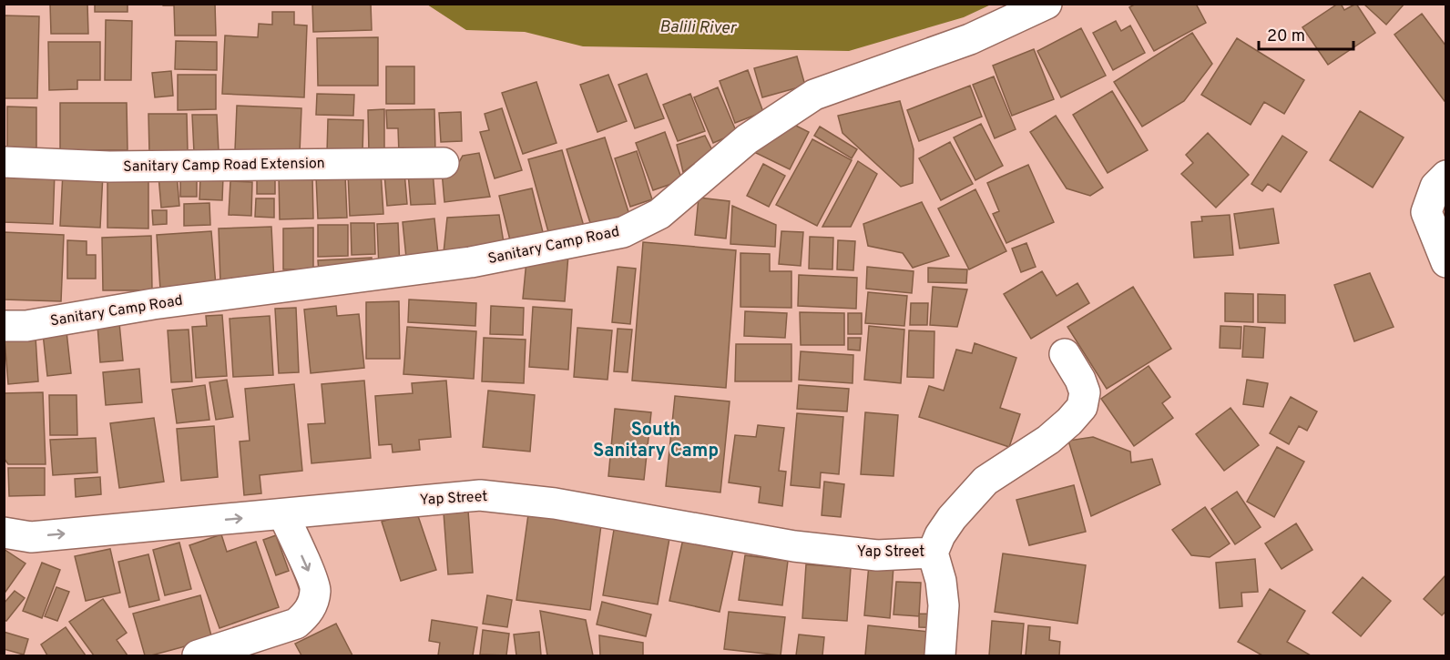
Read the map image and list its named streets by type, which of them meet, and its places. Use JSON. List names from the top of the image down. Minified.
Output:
{"streets":{"street":["Sanitary Camp Road Extension","Sanitary Camp Road","Yap Street"]},"districts":["South Sanitary Camp"],"water":["Balili River"],"scale_bar":"20 m"}
